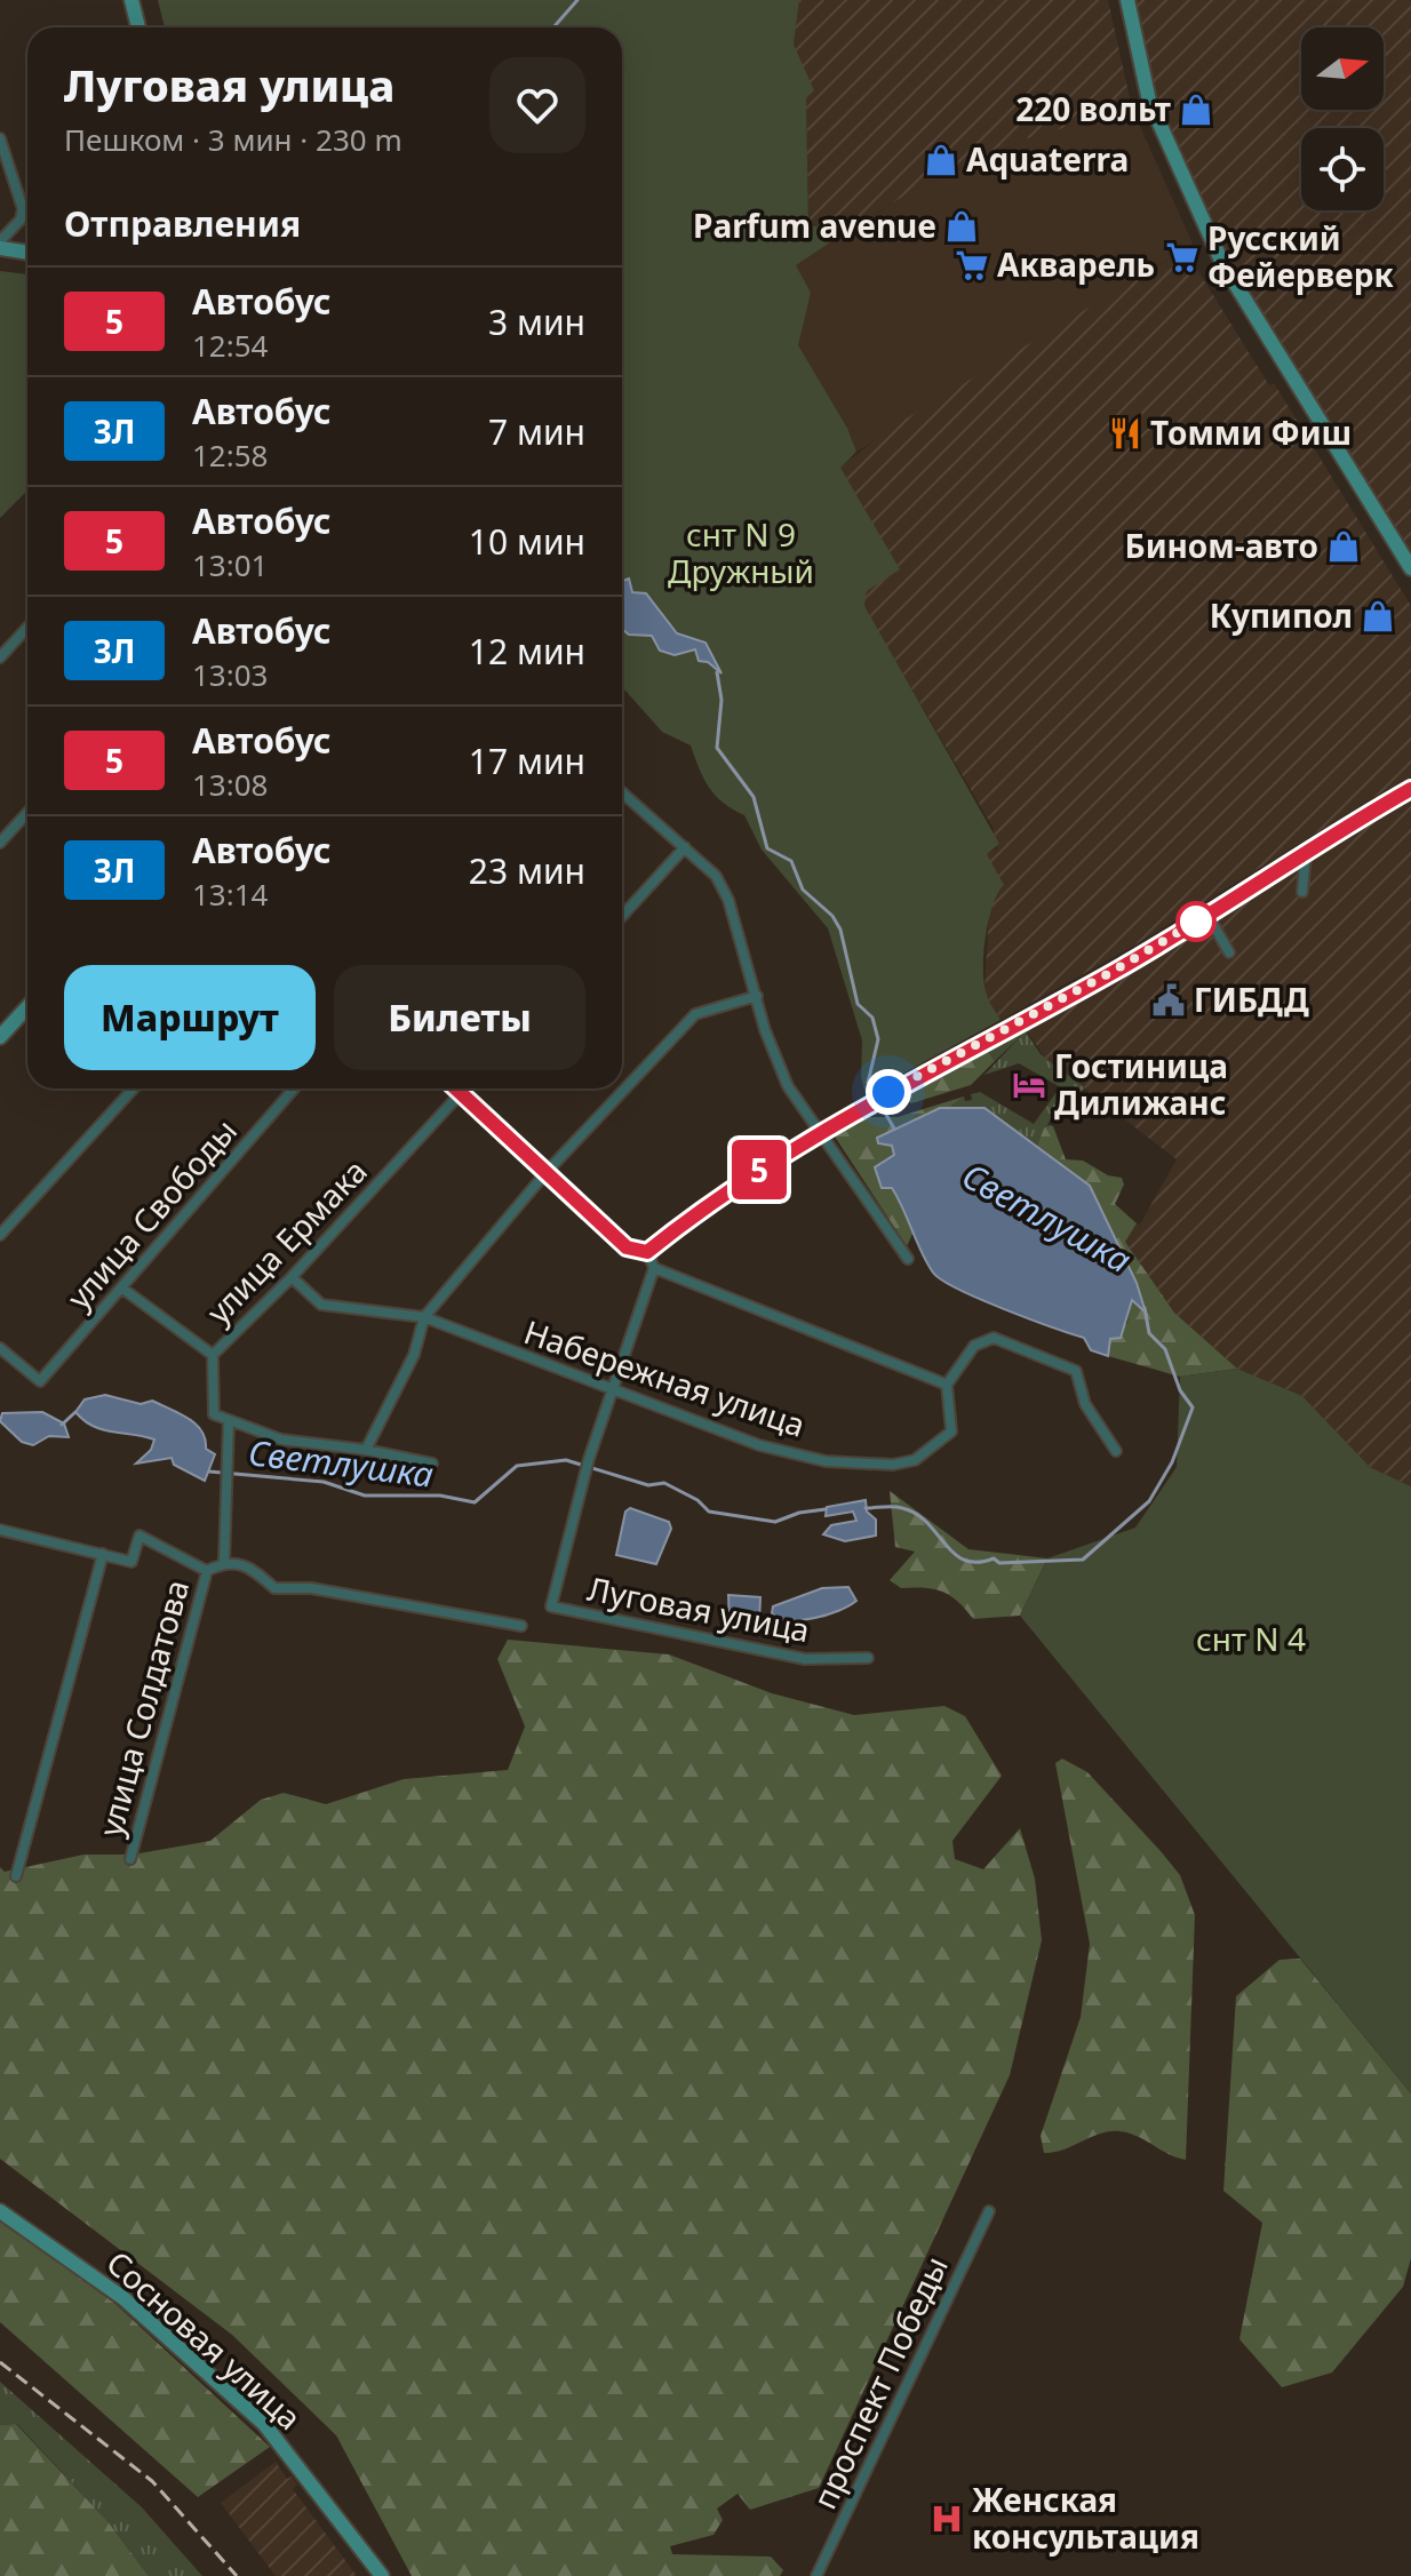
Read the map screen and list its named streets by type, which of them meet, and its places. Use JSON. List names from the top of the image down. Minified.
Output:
{"streets":{"main road":["Сосновая улица"],"street":["улица Свободы","улица Ермака","Набережная улица","Луговая улица","улица Солдатова","проспект Победы"]},"crossings":[["улица Свободы","улица Ермака"],["улица Ермака","Набережная улица"],["Набережная улица","Луговая улица"]],"water":["Светлушка"],"parks":["снт N 9 Дружный","снт N 4"],"places":{"shop":["220 вольт","Aquaterra","Parfum avenue","Бином-авто","Купипол"],"supermarket":["Русский Фейерверк","Акварель"],"restaurant":["Томми Фиш"],"public building":["ГИБДД"],"hotel":["Гостиница Дилижанс"],"hospital":["Женская консультация"]},"lines":["bus line 5"],"north":"right","page":{"on_map":"5","heading":[["Луговая улица","Пешком · 3 мин · 230 m"],"Отправления"],"list":[{"mark":"5","name":"Автобус","note":"12:54","value":"3 мин"},{"mark":"3Л","name":"Автобус","note":"12:58","value":"7 мин"},{"mark":"5","name":"Автобус","note":"13:01","value":"10 мин"},{"mark":"3Л","name":"Автобус","note":"13:03","value":"12 мин"},{"mark":"5","name":"Автобус","note":"13:08","value":"17 мин"},{"mark":"3Л","name":"Автобус","note":"13:14","value":"23 мин"}],"buttons":["Маршрут","Билеты"]}}
